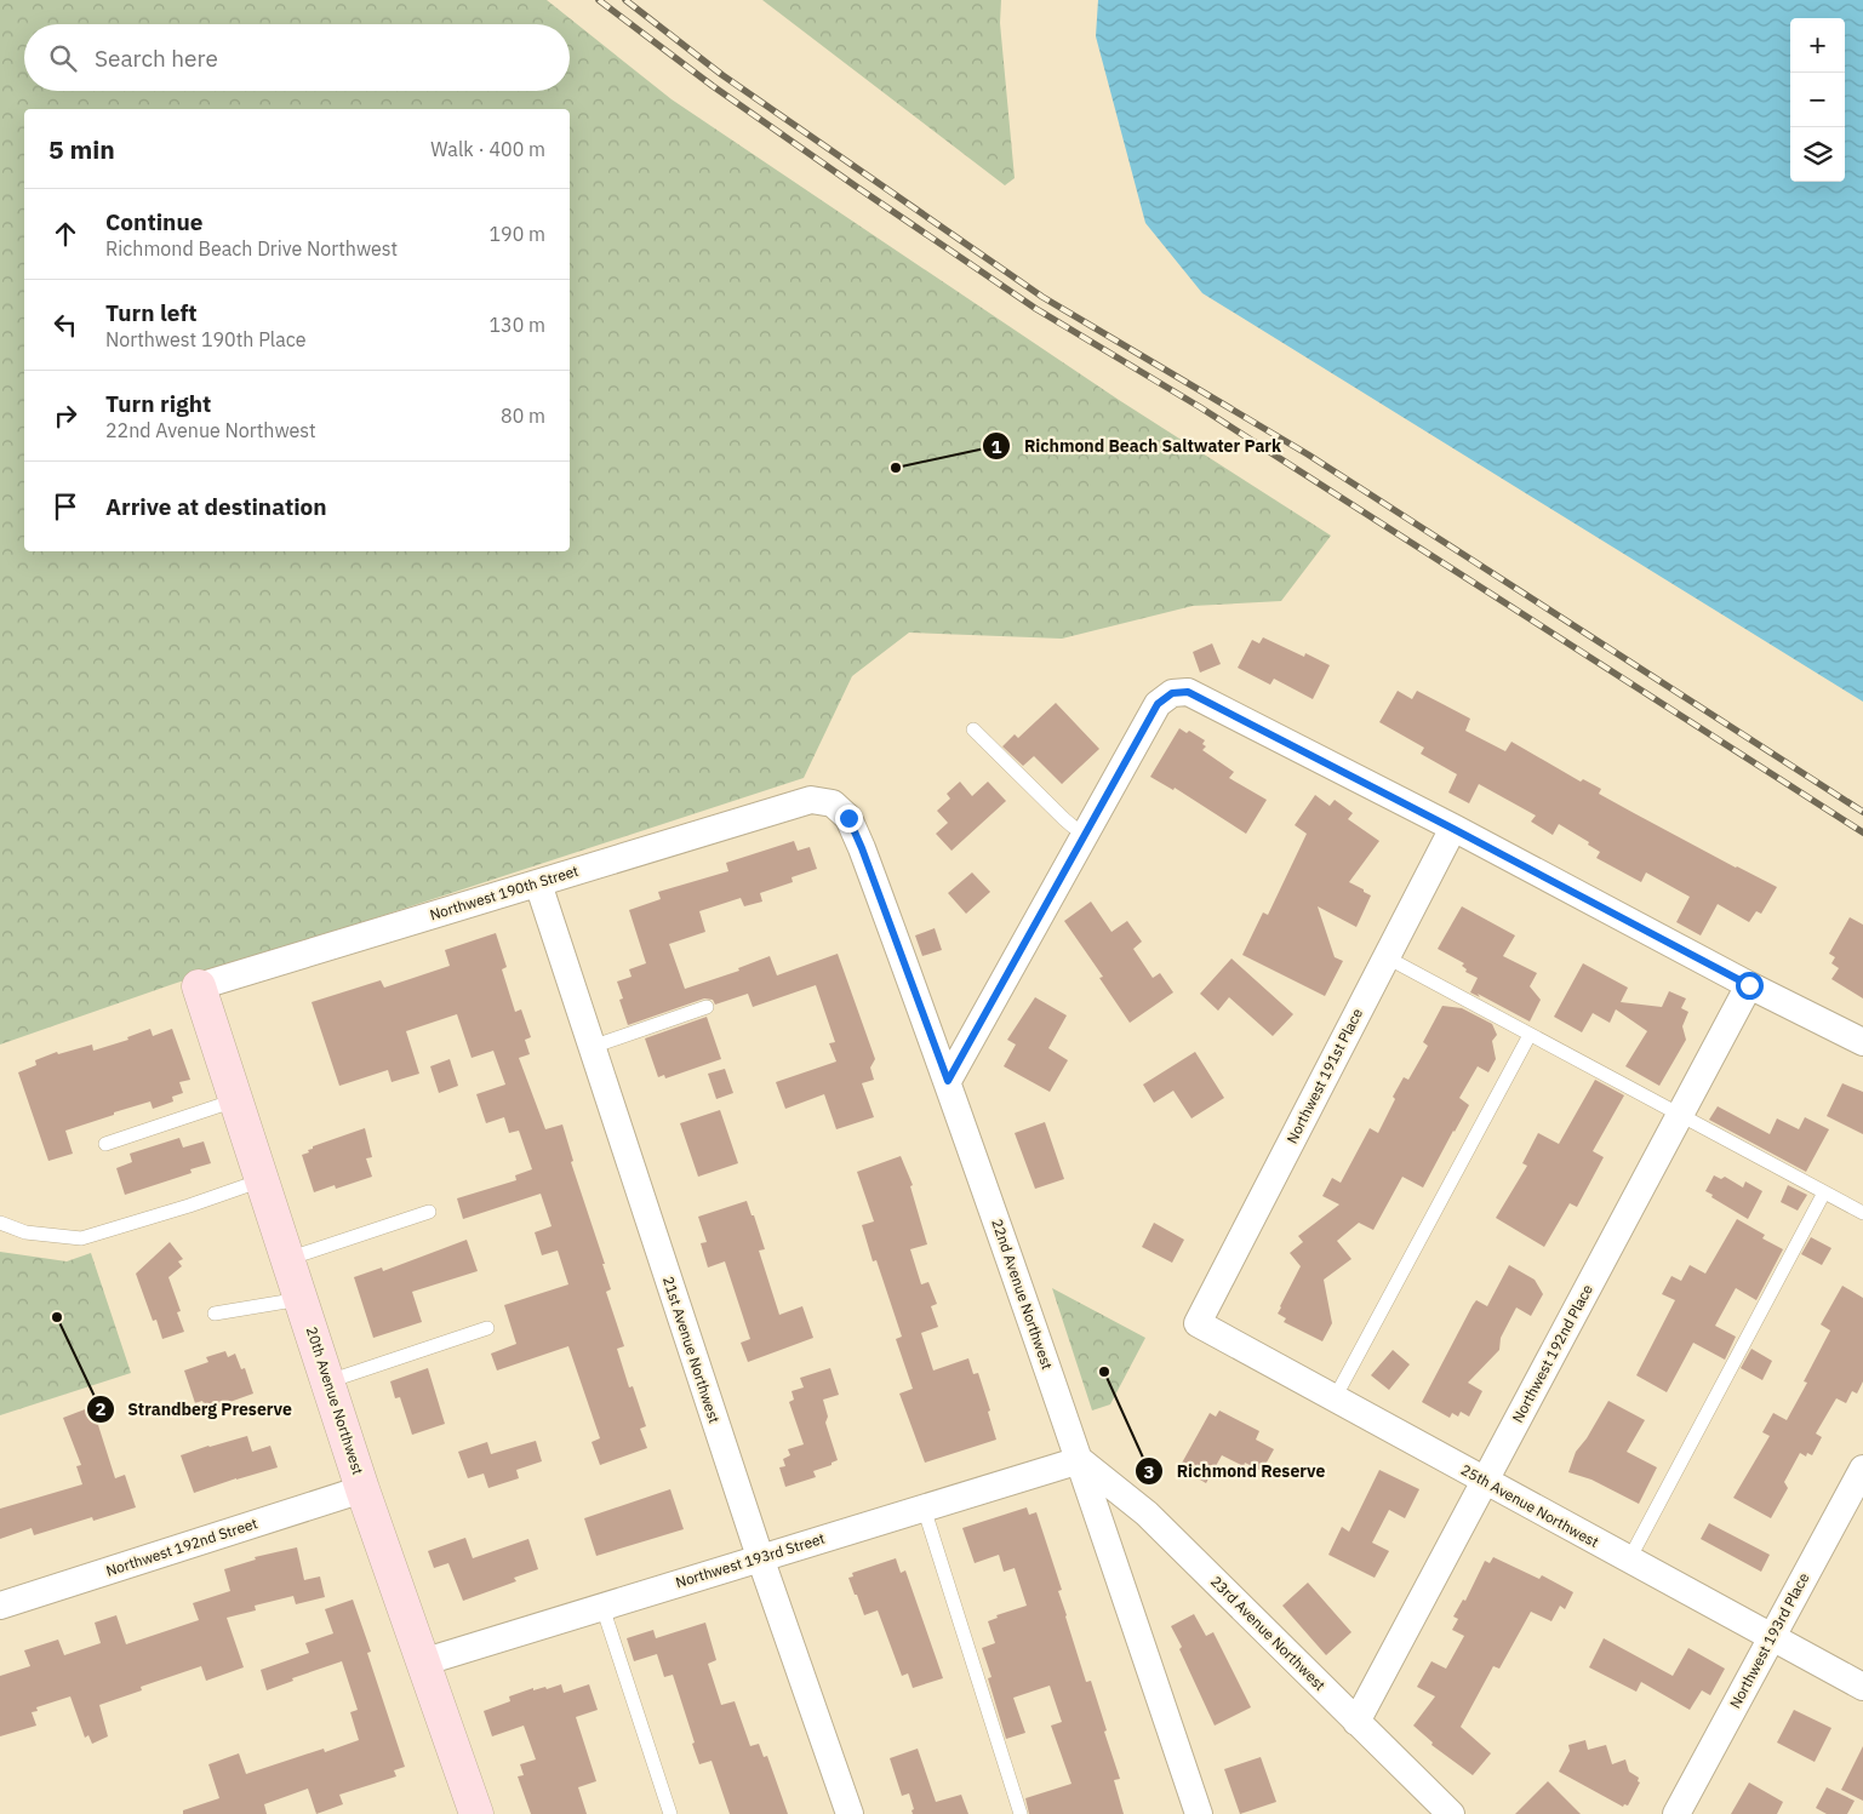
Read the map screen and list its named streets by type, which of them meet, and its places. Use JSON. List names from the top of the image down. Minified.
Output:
{"streets":{"street":["Northwest 190th Street","Northwest 191st Place","22nd Avenue Northwest","21st Avenue Northwest","Northwest 192nd Place","20th Avenue Northwest","25th Avenue Northwest","Northwest 192nd Street","Northwest 193rd Street","23rd Avenue Northwest","Northwest 193rd Place"]},"crossings":[["Northwest 190th Street","22nd Avenue Northwest"],["Northwest 190th Street","21st Avenue Northwest"],["Northwest 190th Street","20th Avenue Northwest"],["Northwest 191st Place","25th Avenue Northwest"],["22nd Avenue Northwest","Northwest 193rd Street"],["22nd Avenue Northwest","23rd Avenue Northwest"],["21st Avenue Northwest","Northwest 193rd Street"],["Northwest 192nd Place","25th Avenue Northwest"],["Northwest 192nd Place","23rd Avenue Northwest"],["20th Avenue Northwest","Northwest 192nd Street"],["20th Avenue Northwest","Northwest 193rd Street"],["25th Avenue Northwest","Northwest 193rd Place"],["Northwest 193rd Street","23rd Avenue Northwest"]],"places":["Richmond Beach Saltwater Park","Strandberg Preserve","Richmond Reserve"],"page":{"map_buttons":["+","−"],"search":"Search here","heading":["5 min","Walk · 400 m"],"list":[["Continue","Richmond Beach Drive Northwest","190 m"],["Turn left","Northwest 190th Place","130 m"],["Turn right","22nd Avenue Northwest","80 m"],"Arrive at destination"]}}
